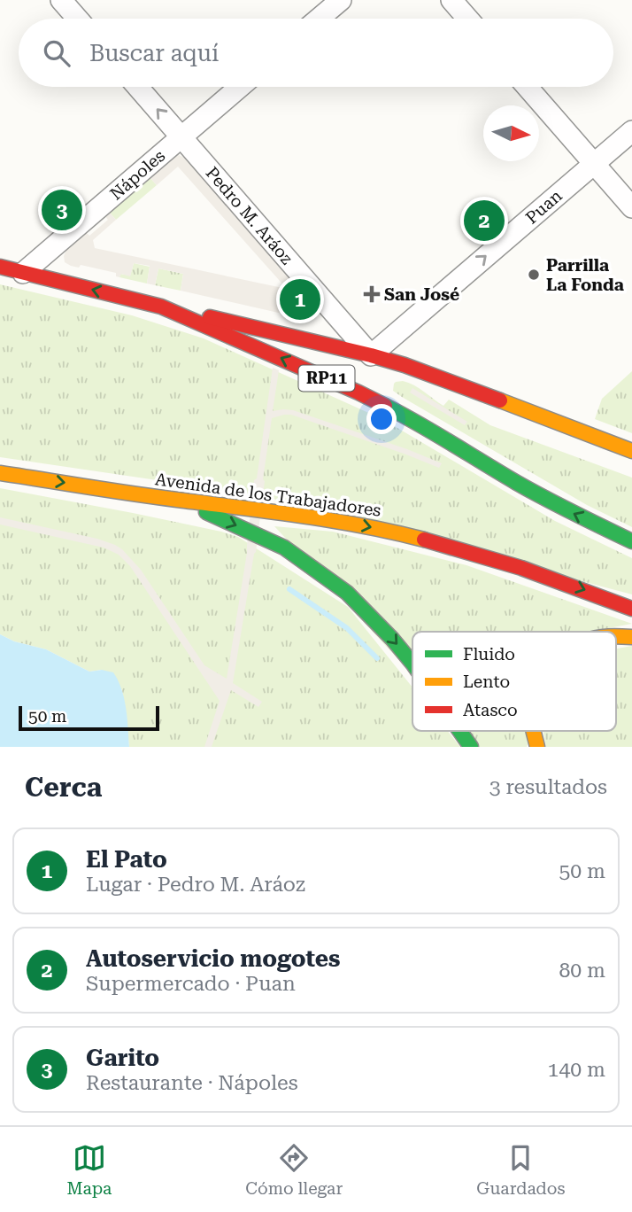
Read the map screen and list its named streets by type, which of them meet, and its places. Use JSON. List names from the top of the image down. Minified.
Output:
{"streets":{"main road":["RP11","Avenida de los Trabajadores"],"street":["Nápoles","Puan","Pedro M. Aráoz"]},"crossings":[["Nápoles","Pedro M. Aráoz"],["Nápoles","RP11"],["Puan","Pedro M. Aráoz"]],"one_way":["Puan"],"places":{"other":["Parrilla La Fonda"],"health":["San José"]},"legend":["Fluido","Lento","Atasco"],"scale_bar":"50 m","north":"right","page":{"search":"Buscar aquí","pins":["3","2","1"],"scale":"50 m","heading":["Cerca","3 resultados"],"list":[{"mark":"1","name":"El Pato","note":"Lugar · Pedro M. Aráoz","value":"50 m"},{"mark":"2","name":"Autoservicio mogotes","note":"Supermercado · Puan","value":"80 m"},{"mark":"3","name":"Garito","note":"Restaurante · Nápoles","value":"140 m"}],"nav":["Mapa","Cómo llegar","Guardados"]}}
